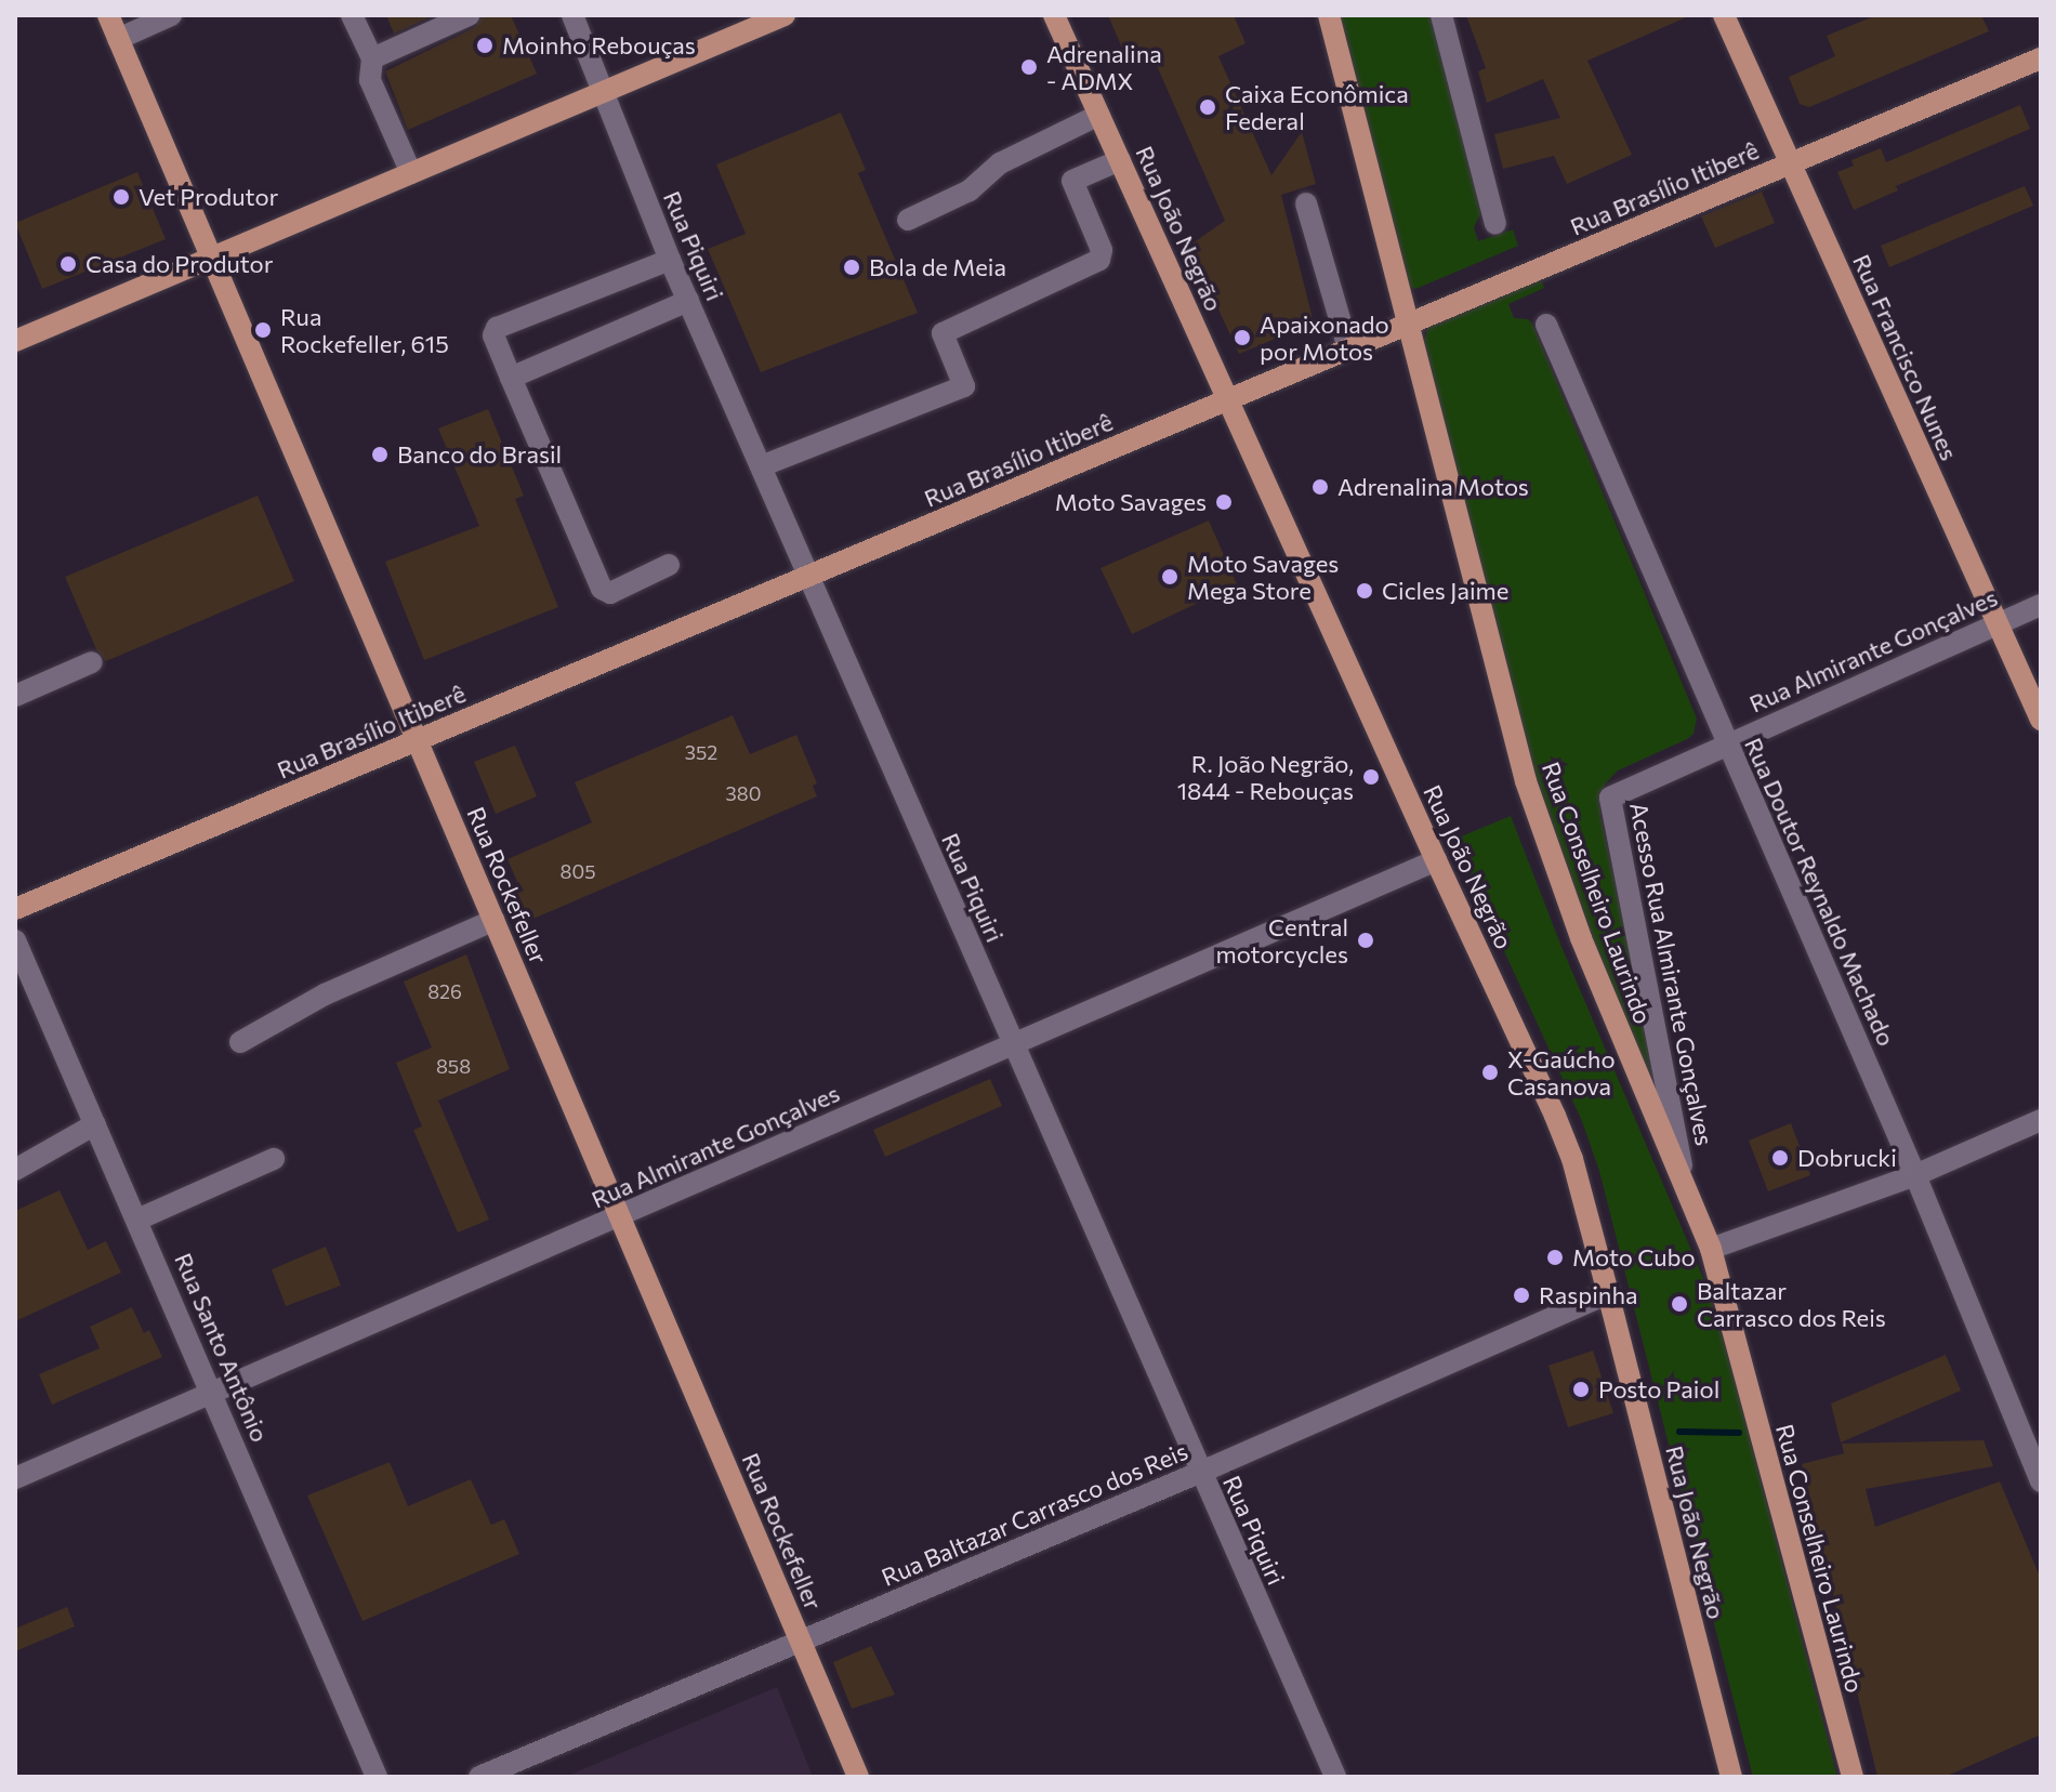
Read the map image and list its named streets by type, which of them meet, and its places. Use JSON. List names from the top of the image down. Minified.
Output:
{"streets":{"main road":["Rua Brasílio Itiberê","Rua João Negrão","Rua Francisco Nunes","Rua Rockefeller","Rua Conselheiro Laurindo"],"street":["Rua Piquiri","Rua Almirante Gonçalves","Rua Doutor Reynaldo Machado","Acesso Rua Almirante Gonçalves","Rua Santo Antônio","Rua Baltazar Carrasco dos Reis"]},"crossings":[["Rua Brasílio Itiberê","Rua João Negrão"],["Rua Brasílio Itiberê","Rua Piquiri"],["Rua Brasílio Itiberê","Rua Francisco Nunes"],["Rua Brasílio Itiberê","Rua Rockefeller"],["Rua Brasílio Itiberê","Rua Conselheiro Laurindo"],["Rua João Negrão","Rua Almirante Gonçalves"],["Rua João Negrão","Rua Baltazar Carrasco dos Reis"],["Rua Piquiri","Rua Almirante Gonçalves"],["Rua Piquiri","Rua Baltazar Carrasco dos Reis"],["Rua Francisco Nunes","Rua Almirante Gonçalves"],["Rua Almirante Gonçalves","Rua Rockefeller"],["Rua Almirante Gonçalves","Rua Doutor Reynaldo Machado"],["Rua Almirante Gonçalves","Acesso Rua Almirante Gonçalves"],["Rua Almirante Gonçalves","Rua Santo Antônio"],["Rua Rockefeller","Rua Baltazar Carrasco dos Reis"],["Rua Doutor Reynaldo Machado","Acesso Rua Almirante Gonçalves"],["Rua Conselheiro Laurindo","Acesso Rua Almirante Gonçalves"]],"places":["Moinho Rebouças","Adrenalina - ADMX","Caixa Econômica Federal","Vet Produtor","Casa do Produtor","Bola de Meia","Rua Rockefeller, 615","Apaixonado por Motos","Banco do Brasil","Adrenalina Motos","Moto Savages","Moto Savages Mega Store","Cicles Jaime","R. João Negrão, 1844 - Rebouças","Central motorcycles","X-Gaúcho Casanova","Dobrucki","Moto Cubo","Raspinha","Baltazar Carrasco dos Reis","Posto Paiol"],"house_numbers":["352","380","805","826","858"]}
